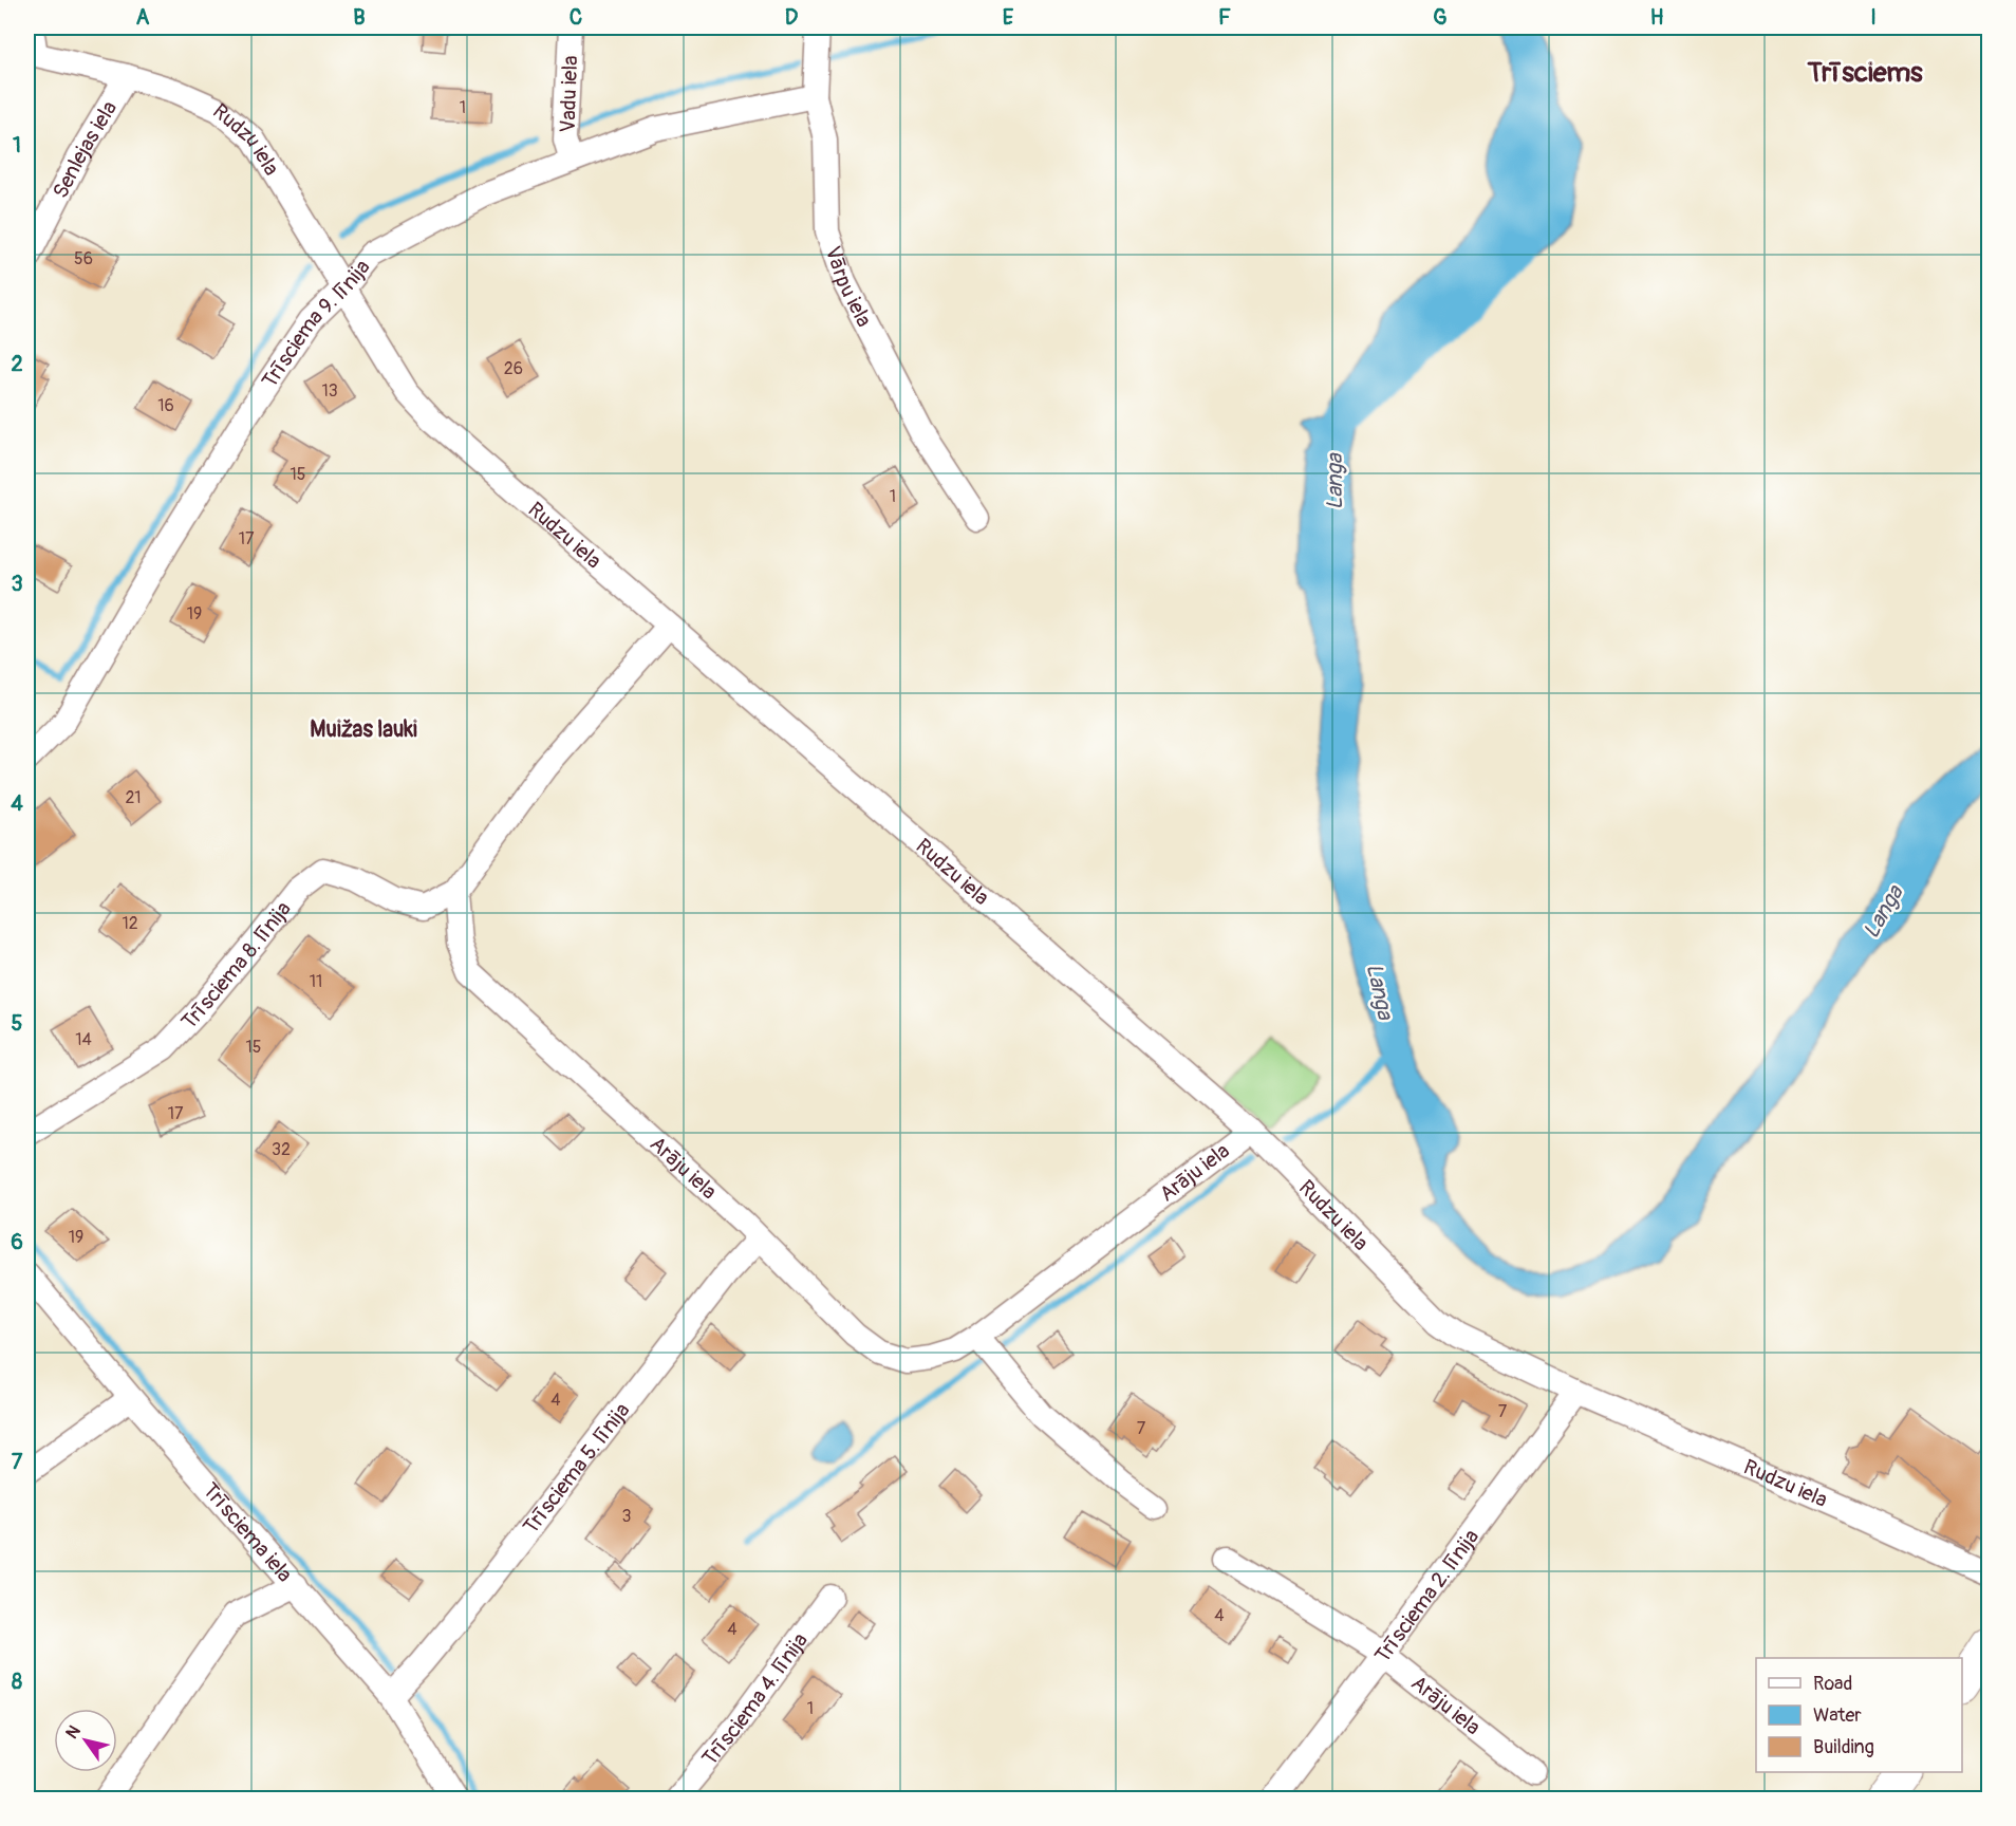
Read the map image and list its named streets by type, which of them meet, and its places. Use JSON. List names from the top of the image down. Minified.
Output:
{"streets":{"street":["Vadu iela","Rudzu iela","Senlejas iela","Vārpu iela","Trīsciema 9. līnija","Trīsciema 8. līnija","Arāju iela","Trīsciema 5. līnija","Trīsciema iela","Trīsciema 2. līnija","Trīsciema 4. līnija"]},"crossings":[["Vadu iela","Trīsciema 9. līnija"],["Rudzu iela","Senlejas iela"],["Rudzu iela","Trīsciema 9. līnija"],["Rudzu iela","Arāju iela"],["Rudzu iela","Trīsciema 2. līnija"],["Vārpu iela","Trīsciema 9. līnija"],["Trīsciema 8. līnija","Arāju iela"],["Arāju iela","Trīsciema 5. līnija"],["Arāju iela","Trīsciema 2. līnija"],["Trīsciema 5. līnija","Trīsciema iela"]],"districts":["Trīsciems","Muižas lauki"],"water":["Langa"],"house_numbers":["1","56","26","13","16","15","1","17","19","21","12","11","14","15","17","32","19","4","7","7","3","4","4","1"],"legend":["Road","Water","Building"],"north":"top left","grid":{"columns":["A","B","C","D","E","F","G","H","I"],"rows":["1","2","3","4","5","6","7","8"]}}
